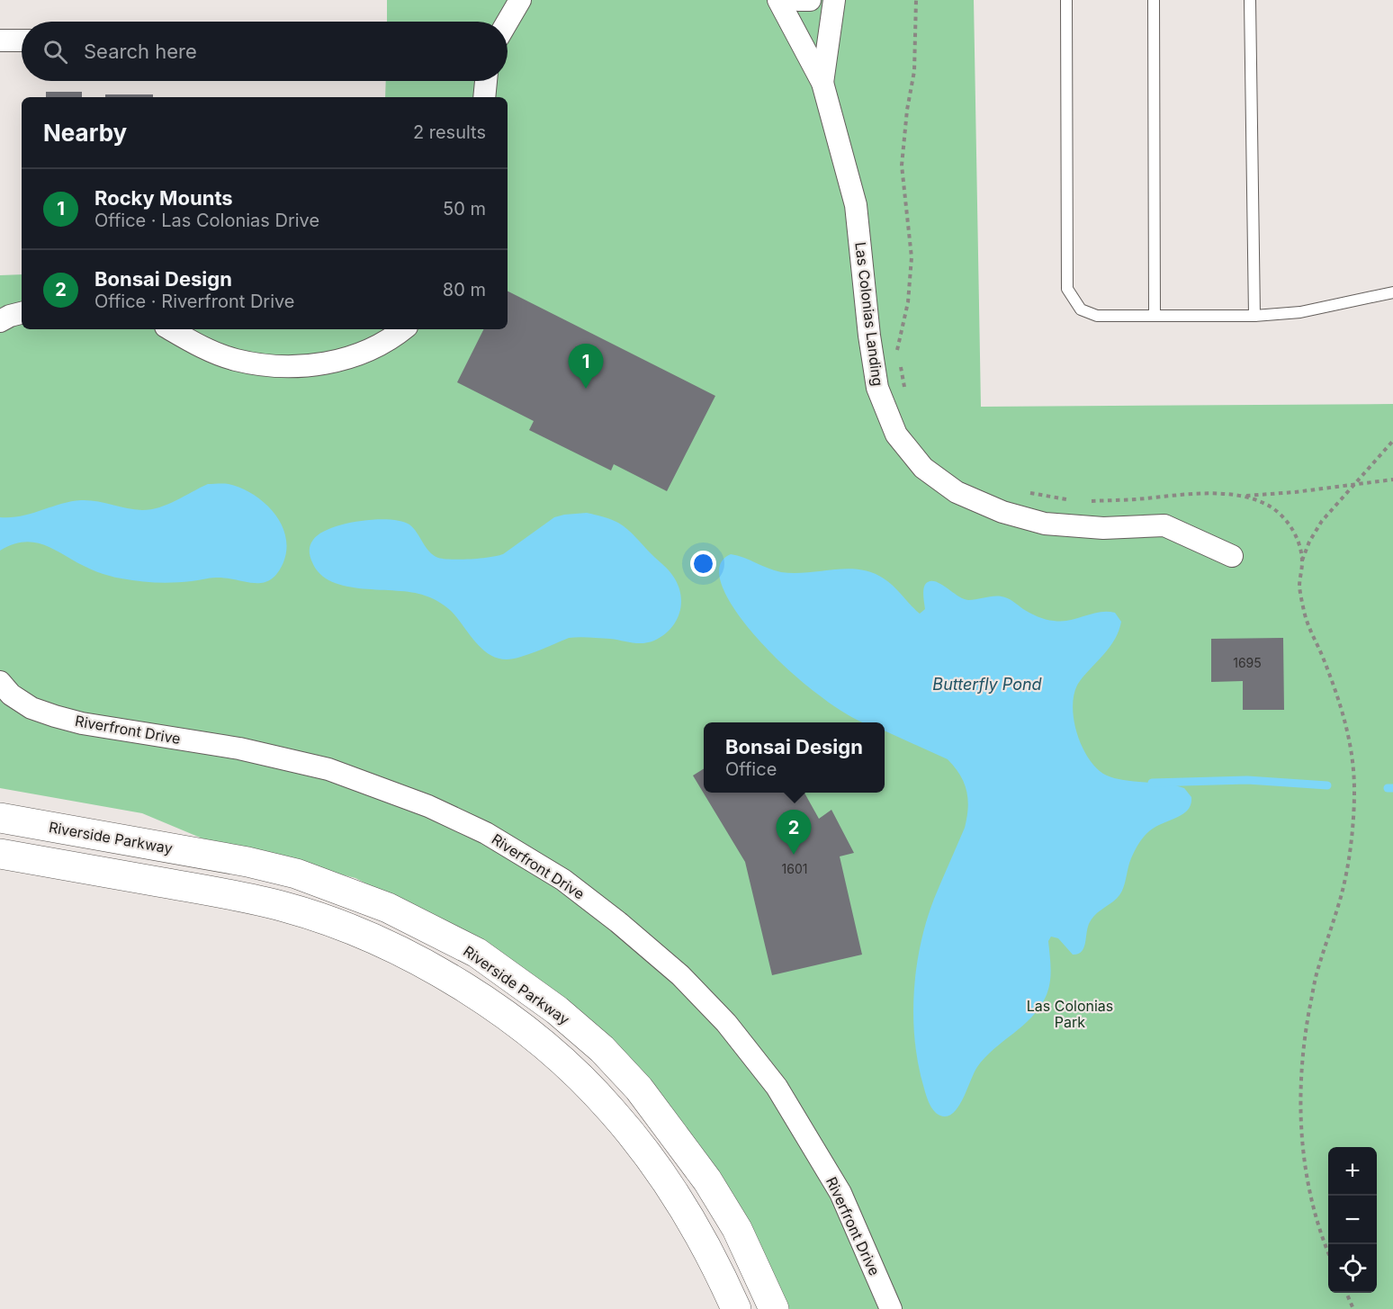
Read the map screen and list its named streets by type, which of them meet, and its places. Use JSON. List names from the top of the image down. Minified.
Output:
{"streets":{"main road":["Riverside Parkway"],"street":["Las Colonias Landing","Riverfront Drive"]},"water":["Butterfly Pond"],"parks":["Las Colonias Park"],"house_numbers":["1695","1601"],"page":{"search":"Search here","heading":["Nearby","2 results"],"list":[{"mark":"1","name":"Rocky Mounts","note":"Office · Las Colonias Drive","value":"50 m"},{"mark":"2","name":"Bonsai Design","note":"Office · Riverfront Drive","value":"80 m"}],"pins":["1","2"],"popup":["Bonsai Design","Office"],"map_buttons":["+","−"]}}
